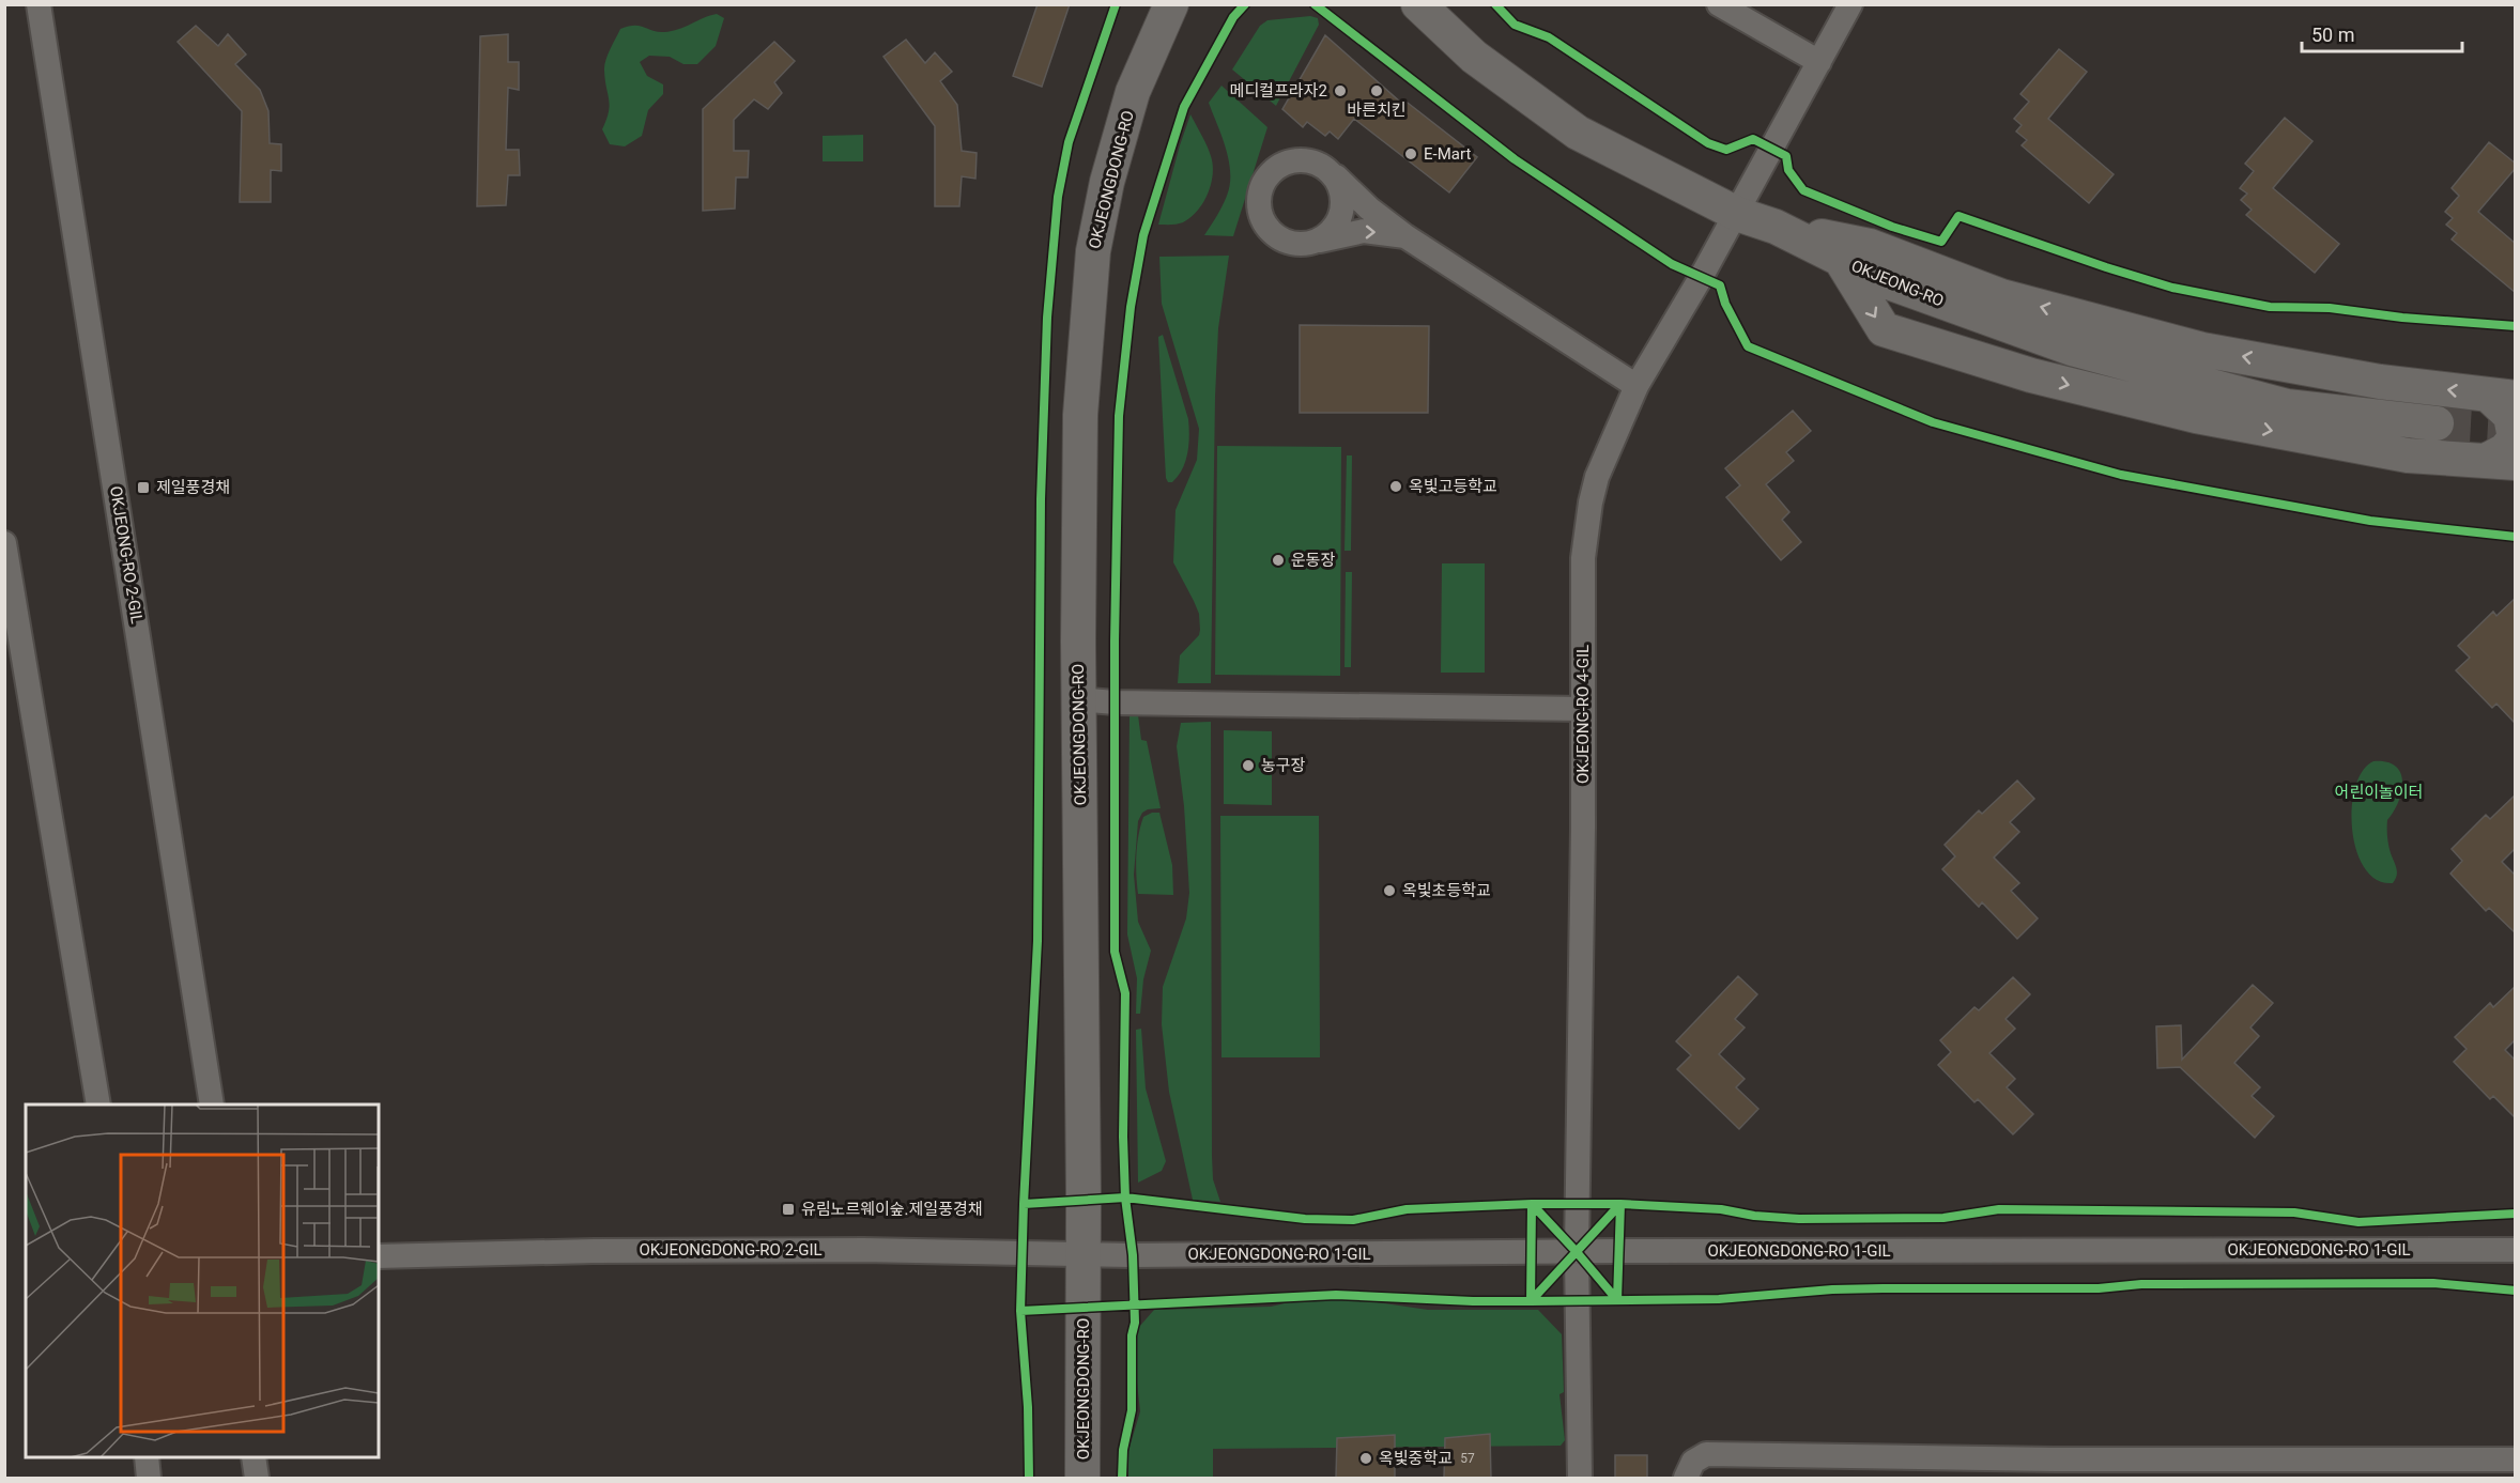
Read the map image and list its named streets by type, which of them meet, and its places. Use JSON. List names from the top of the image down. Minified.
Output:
{"streets":{"main road":["OKJEONGDONG-RO","OKJEONG-RO"],"street":["OKJEONG-RO 2-GIL","OKJEONG-RO 4-GIL","OKJEONGDONG-RO 2-GIL","OKJEONGDONG-RO 1-GIL"]},"crossings":[["OKJEONGDONG-RO","OKJEONGDONG-RO 2-GIL"],["OKJEONGDONG-RO","OKJEONGDONG-RO 1-GIL"],["OKJEONG-RO","OKJEONG-RO 4-GIL"],["OKJEONG-RO 4-GIL","OKJEONGDONG-RO 1-GIL"],["OKJEONGDONG-RO 2-GIL","OKJEONGDONG-RO 1-GIL"]],"parks":["어린이놀이터"],"places":{"other":["메디컬프라자2","바른치킨","E-Mart","옥빛고등학교","운동장","농구장","옥빛초등학교","옥빛중학교"],"transit":["제일풍경채","유림노르웨이숲.제일풍경채"]},"house_numbers":["57"],"scale_bar":"50 m"}
